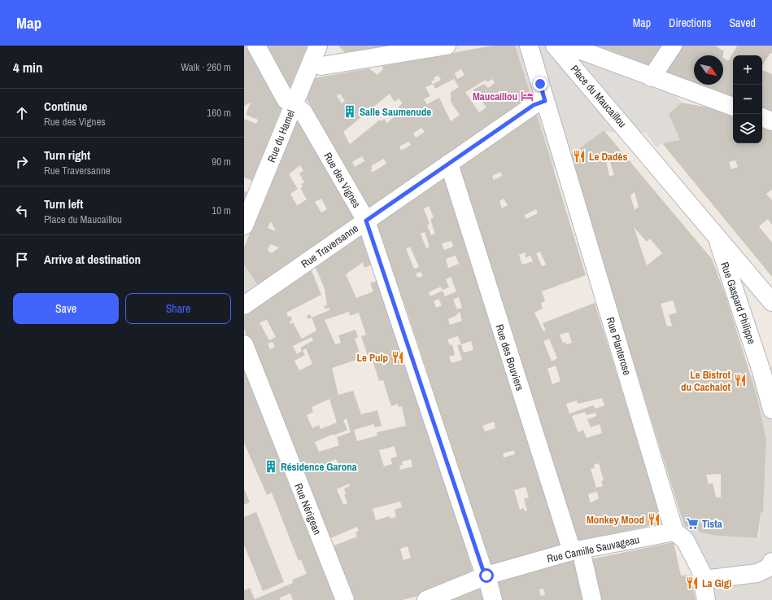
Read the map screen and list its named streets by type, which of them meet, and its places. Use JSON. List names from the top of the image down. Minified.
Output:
{"streets":{"street":["Place du Maucaillou","Rue du Hamel","Rue des Vignes","Rue Traversanne","Rue Gaspard Philippe","Rue Planterose","Rue des Bouviers","Rue Nérigean","Rue Camille Sauvageau"]},"crossings":[["Place du Maucaillou","Rue Gaspard Philippe"],["Rue du Hamel","Rue des Vignes"],["Rue des Vignes","Rue Traversanne"],["Rue des Vignes","Rue Camille Sauvageau"],["Rue Traversanne","Rue Planterose"],["Rue Traversanne","Rue des Bouviers"],["Rue Planterose","Rue Camille Sauvageau"],["Rue des Bouviers","Rue Camille Sauvageau"]],"places":{"hotel":["Maucaillou"],"building":["Salle Saumenude","Résidence Garona"],"restaurant":["Le Dadès","Le Pulp","Le Bistrot du Cachalot","Monkey Mood","La Gigi"],"supermarket":["Tista"]},"north":"bottom right","page":{"header":"Map","nav":["Map","Directions","Saved"],"heading":["4 min","Walk · 260 m"],"map_buttons":["+","−"],"list":[["Continue","Rue des Vignes","160 m"],["Turn right","Rue Traversanne","90 m"],["Turn left","Place du Maucaillou","10 m"],"Arrive at destination"],"buttons":["Save","Share"]}}
